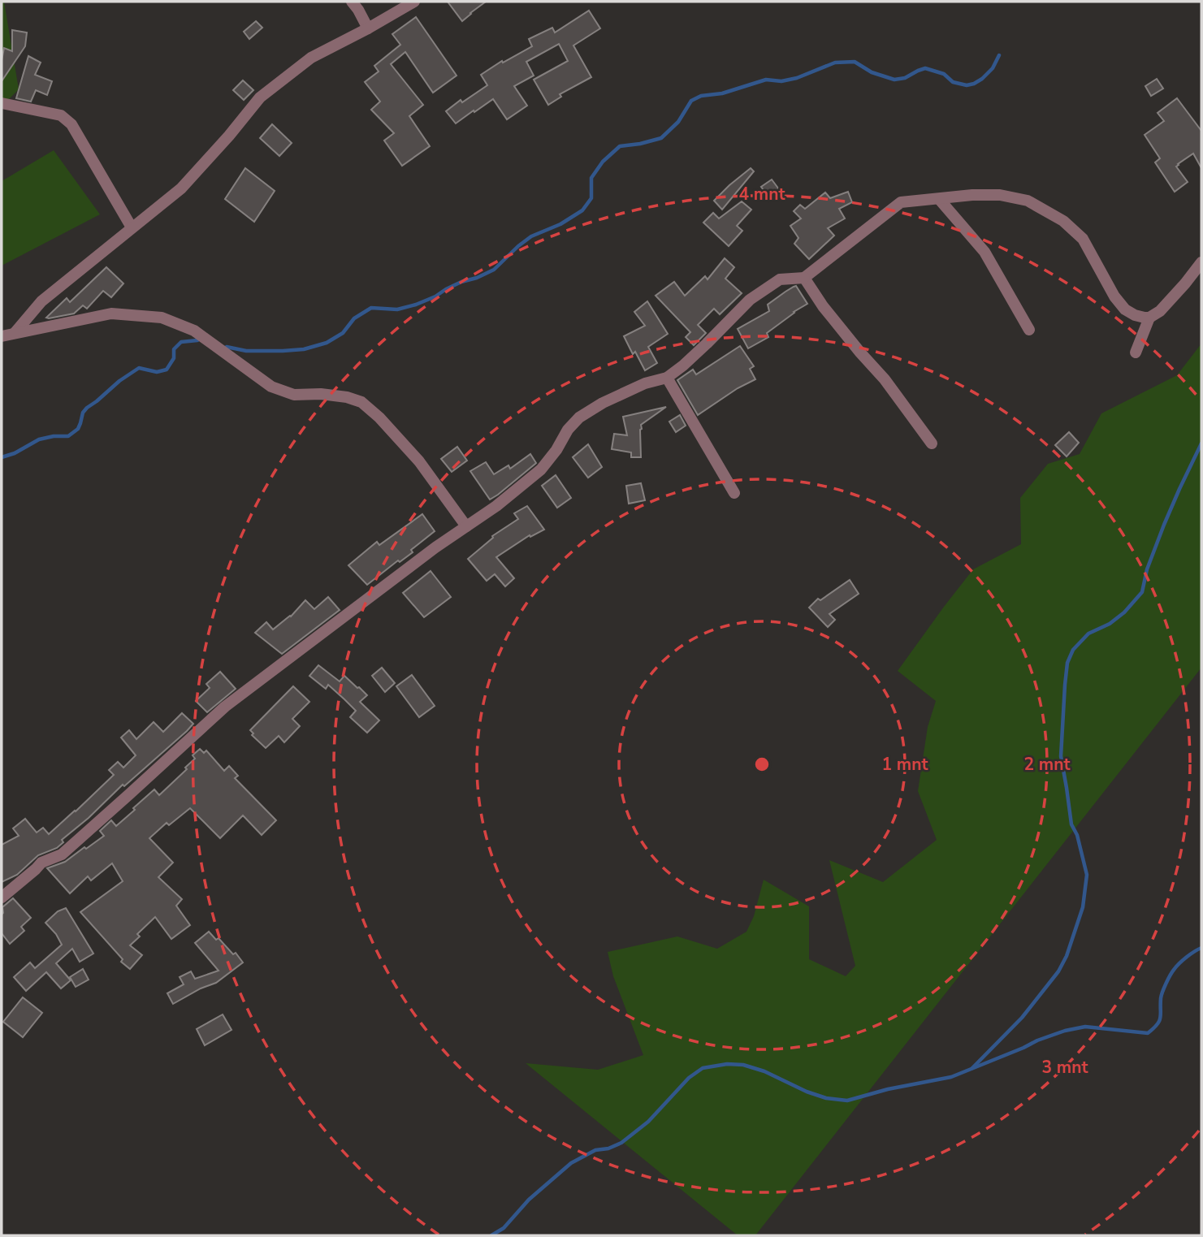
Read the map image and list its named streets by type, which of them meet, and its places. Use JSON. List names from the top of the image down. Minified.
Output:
{"rings":["4 mnt","1 mnt","2 mnt","3 mnt"]}
